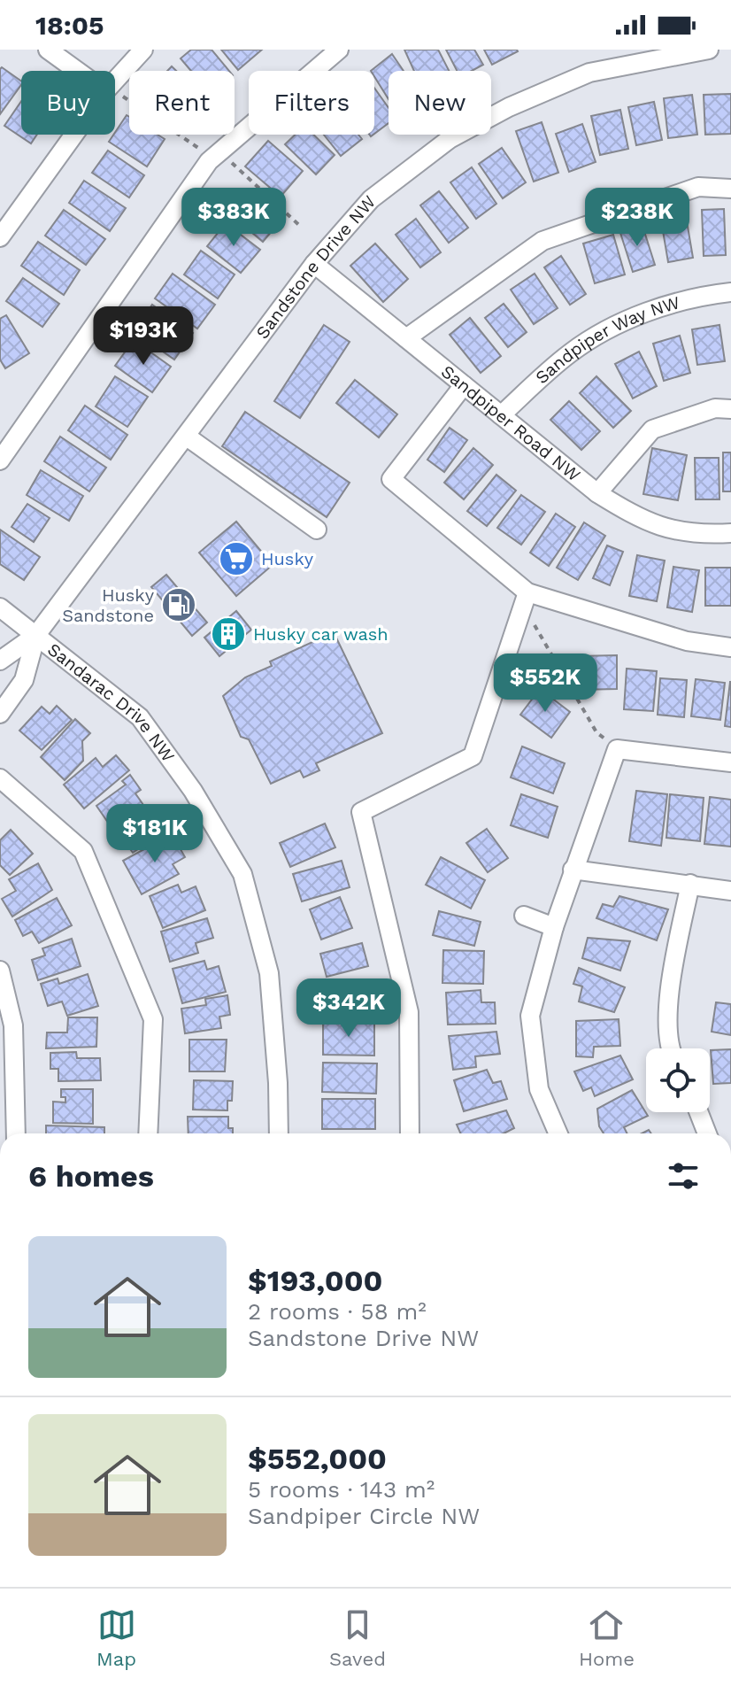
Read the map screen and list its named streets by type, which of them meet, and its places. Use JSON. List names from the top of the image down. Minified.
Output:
{"streets":{"street":["Sandstone Drive NW","Sandpiper Way NW","Sandpiper Road NW","Sandarac Drive NW"]},"crossings":[["Sandstone Drive NW","Sandpiper Road NW"],["Sandstone Drive NW","Sandarac Drive NW"],["Sandpiper Way NW","Sandpiper Road NW"]],"places":{"supermarket":["Husky"],"fuel station":["Husky Sandstone"],"building":["Husky car wash"]},"page":{"status":"18:05","chip":["Buy","Rent","Filters","New"],"price":["$383K","$238K","$193K","$552K","$181K","$342K"],"heading":"6 homes","list":[{"name":"$193,000","note":"2 rooms · 58 m² · Sandstone Drive NW"},{"name":"$552,000","note":"5 rooms · 143 m² · Sandpiper Circle NW"}],"tabs":["Map","Saved","Home"]}}
